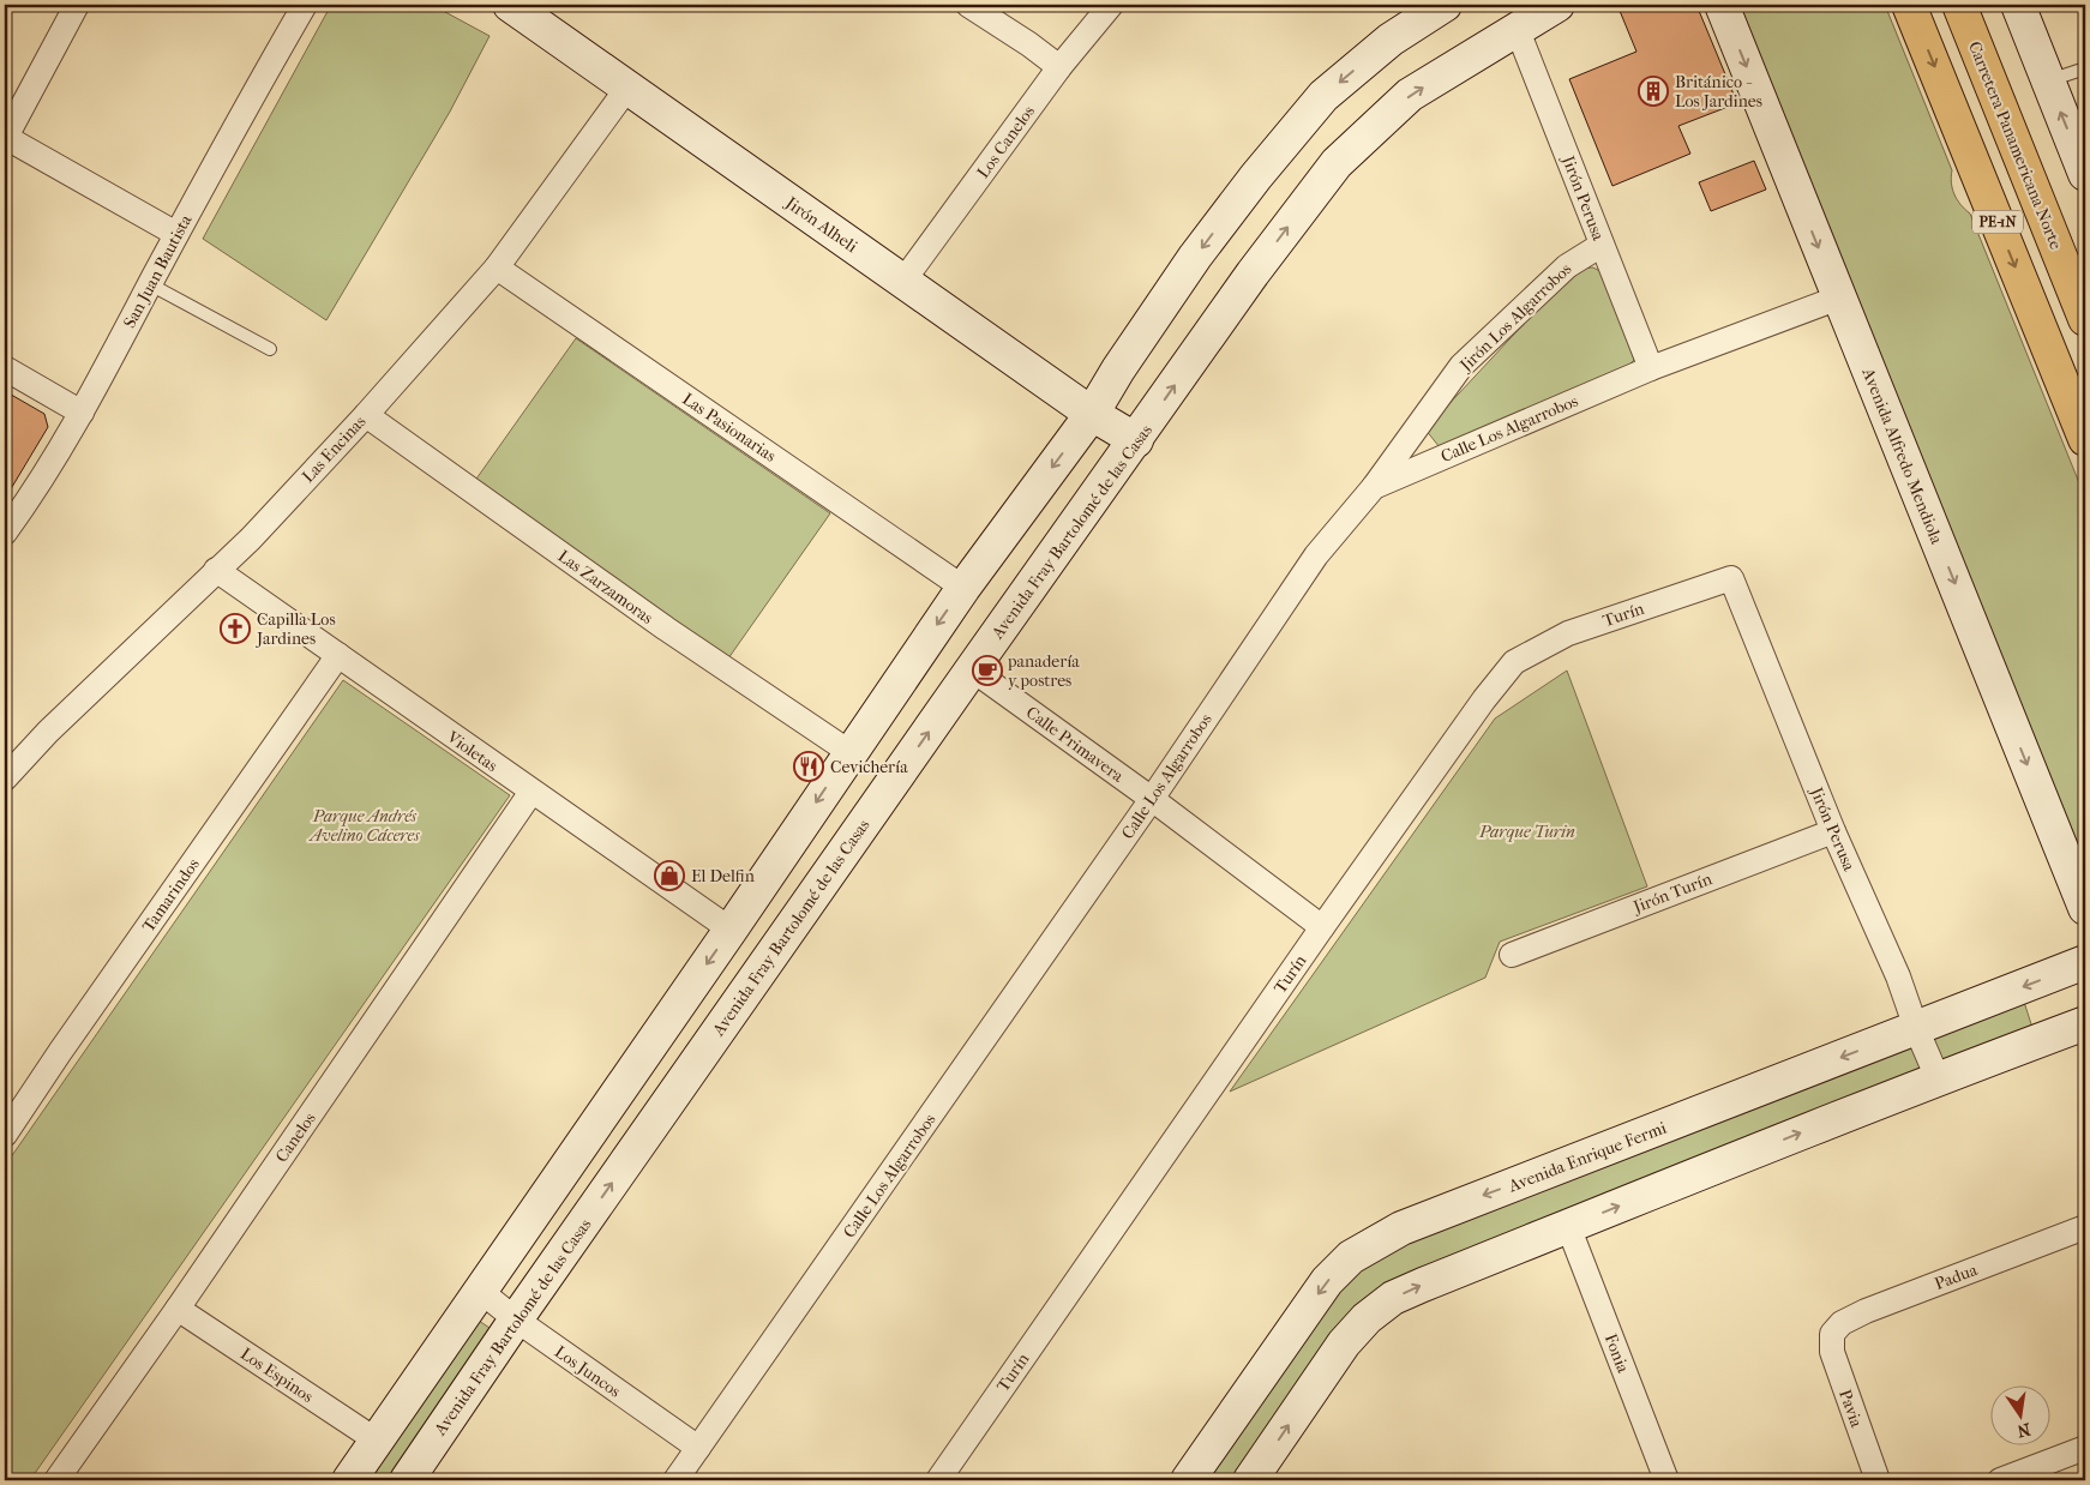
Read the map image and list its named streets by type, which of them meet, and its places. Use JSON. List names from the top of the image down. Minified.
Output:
{"streets":{"highway":["Carretera Panamericana Norte","PE-1N"],"street":["Los Canelos","Jirón Perusa","Jirón Alheli","San Juan Bautista","Jirón Los Algarrobos","Las Pasionarias","Calle Los Algarrobos","Las Encinas","Avenida Alfredo Mendiola","Avenida Fray Bartolomé de las Casas","Las Zarzamoras","Turín","Calle Primavera","Violetas","Jirón Turín","Tamarindos","Canelos","Avenida Enrique Fermi","Padua","Fonia","Los Juncos","Los Espinos","Pavia"]},"crossings":[["Los Canelos","Jirón Alheli"],["Jirón Perusa","Jirón Los Algarrobos"],["Jirón Perusa","Calle Los Algarrobos"],["Jirón Perusa","Avenida Fray Bartolomé de las Casas"],["Jirón Perusa","Turín"],["Jirón Perusa","Jirón Turín"],["Jirón Perusa","Avenida Enrique Fermi"],["Jirón Alheli","Las Encinas"],["Jirón Alheli","Avenida Fray Bartolomé de las Casas"],["Jirón Los Algarrobos","Calle Los Algarrobos"],["Las Pasionarias","Las Encinas"],["Calle Los Algarrobos","Avenida Alfredo Mendiola"],["Calle Los Algarrobos","Calle Primavera"],["Calle Los Algarrobos","Los Juncos"],["Las Encinas","Las Zarzamoras"],["Las Encinas","Violetas"],["Avenida Fray Bartolomé de las Casas","Calle Primavera"],["Avenida Fray Bartolomé de las Casas","Los Juncos"],["Turín","Calle Primavera"],["Violetas","Tamarindos"],["Violetas","Canelos"],["Canelos","Los Espinos"],["Padua","Pavia"]],"one_way":["Avenida Alfredo Mendiola"],"parks":["Parque Andrés Avelino Cáceres","Parque Turin"],"places":{"building":["Británico - Los Jardines"],"church":["Capilla Los Jardines"],"cafe":["panadería y postres"],"restaurant":["Cevichería"],"shop":["El Delfin"]},"north":"bottom"}
